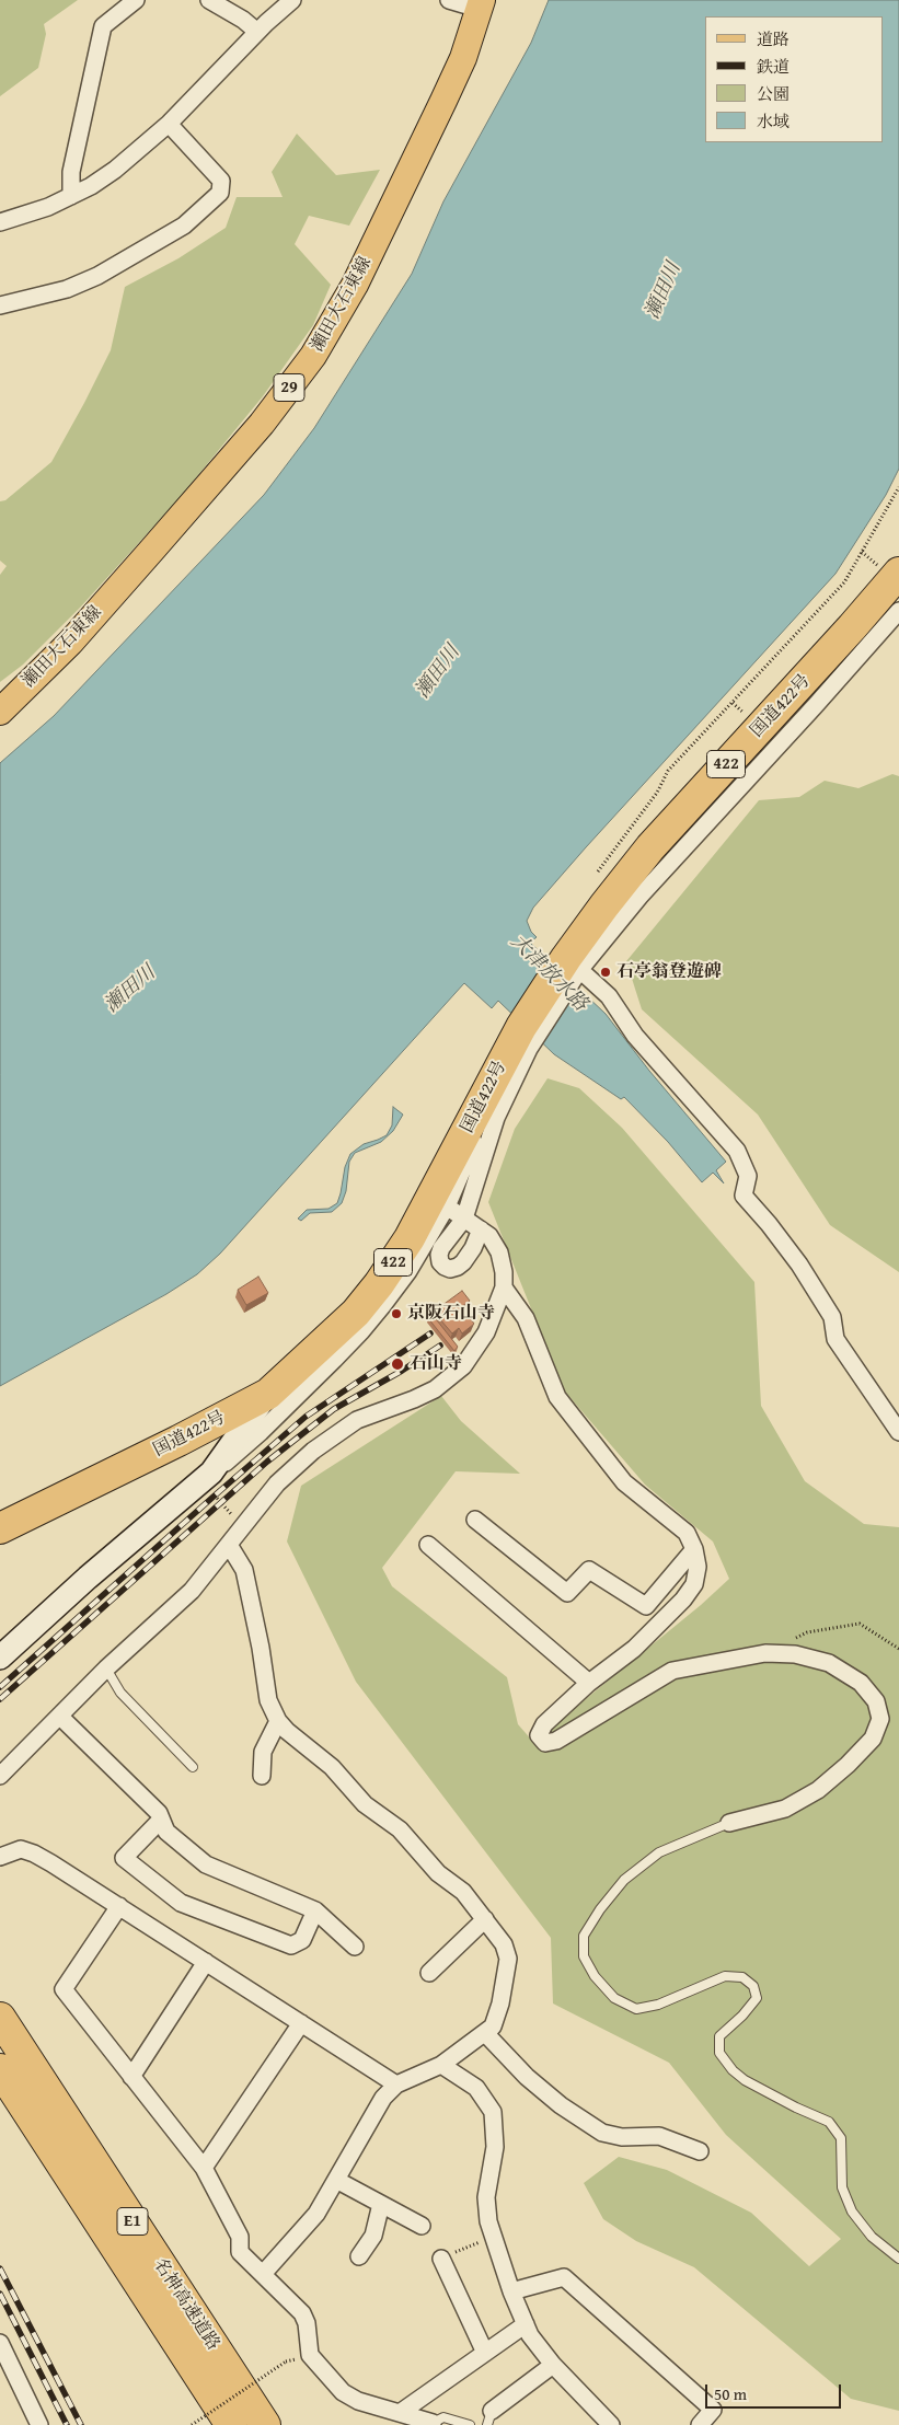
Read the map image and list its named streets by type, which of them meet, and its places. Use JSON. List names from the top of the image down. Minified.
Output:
{"streets":{"highway":["国道422号","422","E1","名神高速道路"],"main road":["瀬田大石東線","29"]},"water":["瀬田川","大津放水路"],"places":["石亭翁登遊碑","京阪石山寺","石山寺"],"legend":["道路","鉄道","公園","水域"],"scale_bar":"50 m"}
